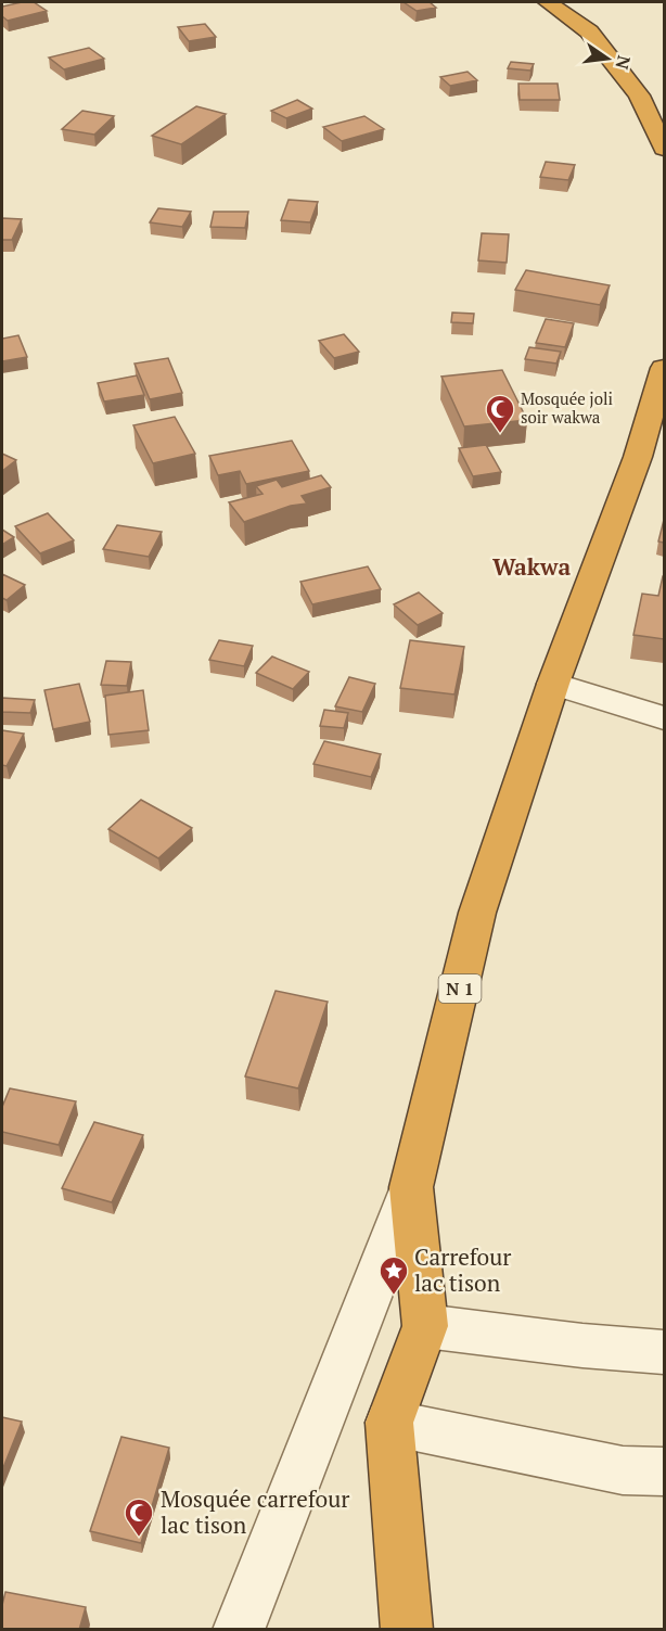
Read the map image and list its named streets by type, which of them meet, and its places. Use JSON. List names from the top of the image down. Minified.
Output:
{"streets":{"highway":["N 1"]},"districts":["Wakwa"],"places":{"mosque":["Mosquée joli soir wakwa","Mosquée carrefour lac tison"],"place":["Carrefour lac tison"]},"north":"right"}
